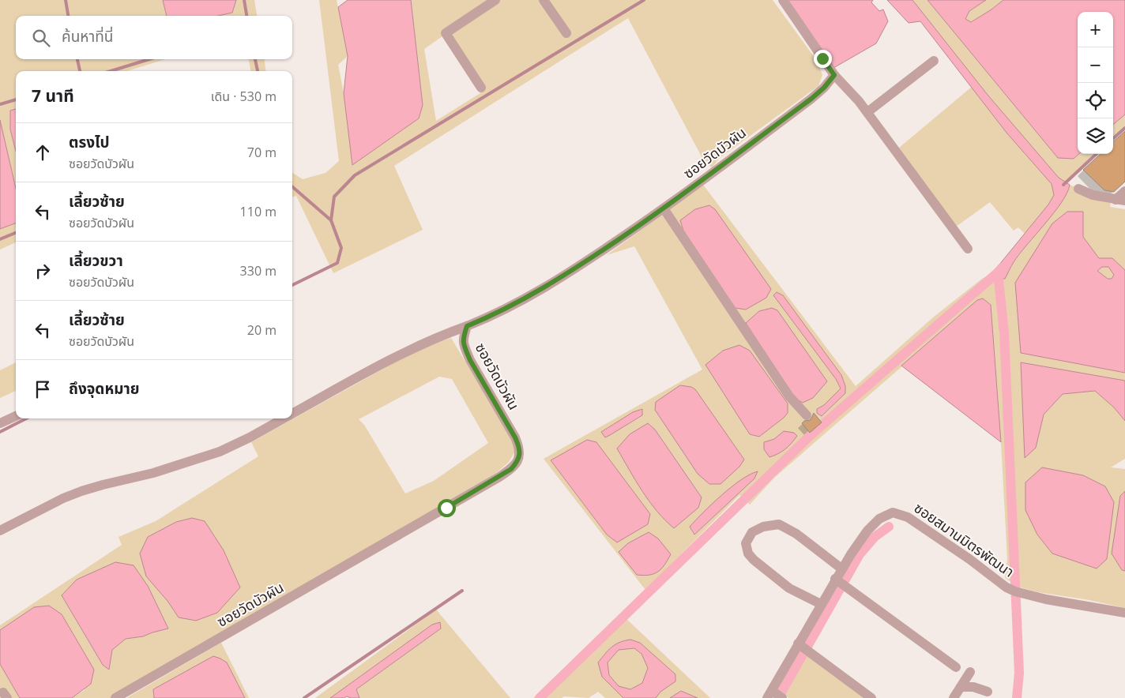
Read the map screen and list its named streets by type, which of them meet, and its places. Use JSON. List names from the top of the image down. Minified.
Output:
{"streets":{"street":["ซอยวัดบัวผัน","ซอยสมานมิตรพัฒนา"]},"page":{"map_buttons":["+","−"],"search":"ค้นหาที่นี่","heading":["7 นาที","เดิน · 530 m"],"list":[["ตรงไป","ซอยวัดบัวผัน","70 m"],["เลี้ยวซ้าย","ซอยวัดบัวผัน","110 m"],["เลี้ยวขวา","ซอยวัดบัวผัน","330 m"],["เลี้ยวซ้าย","ซอยวัดบัวผัน","20 m"],"ถึงจุดหมาย"]}}
